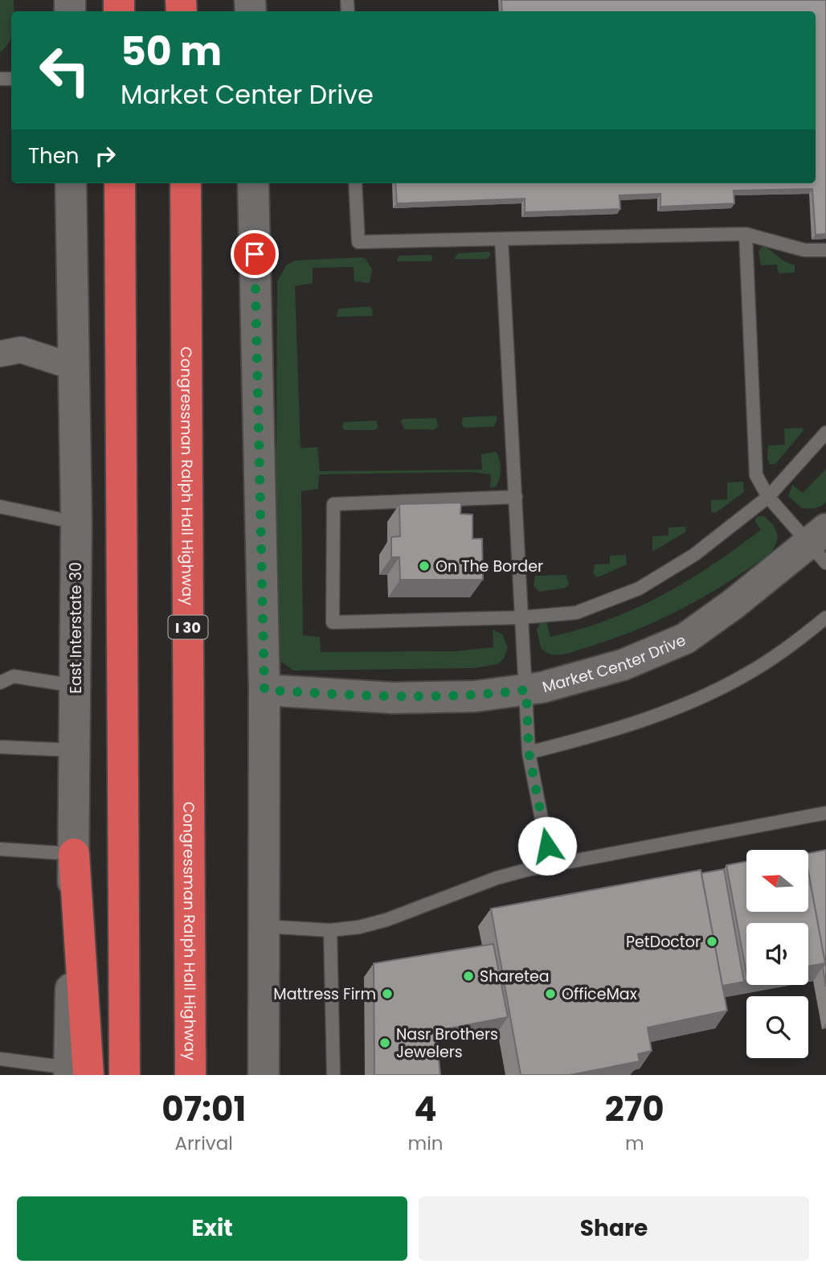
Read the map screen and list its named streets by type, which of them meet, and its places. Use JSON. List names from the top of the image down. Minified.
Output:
{"streets":{"highway":["Congressman Ralph Hall Highway","I 30"],"main road":["East Interstate 30","Market Center Drive"]},"places":["On The Border","PetDoctor","Sharetea","Mattress Firm","OfficeMax","Nasr Brothers Jewelers"],"north":"left","page":{"turn":["50 m","Market Center Drive"],"then":"Then","eta":["07:01","Arrival","4","min","270","m"],"buttons":["Exit","Share"]}}
